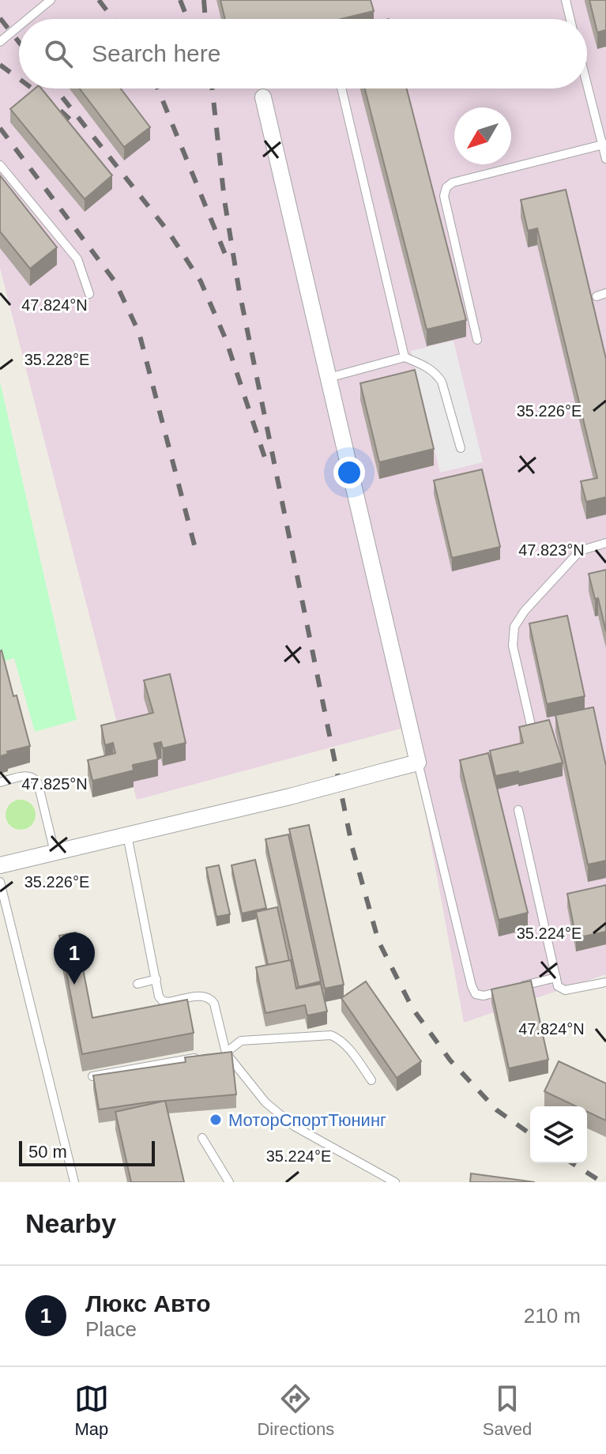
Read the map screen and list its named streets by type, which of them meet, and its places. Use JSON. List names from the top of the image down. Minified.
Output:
{"places":["МоторСпортТюнинг"],"scale_bar":"50 m","north":"bottom left","page":{"search":"Search here","pins":"1","scale":"50 m","heading":"Nearby","list":[{"mark":"1","name":"Люкс Авто","note":"Place","value":"210 m"}],"nav":["Map","Directions","Saved"]},"coordinates":["47.824°N","35.228°E","35.226°E","47.823°N","47.825°N","35.224°E"]}
